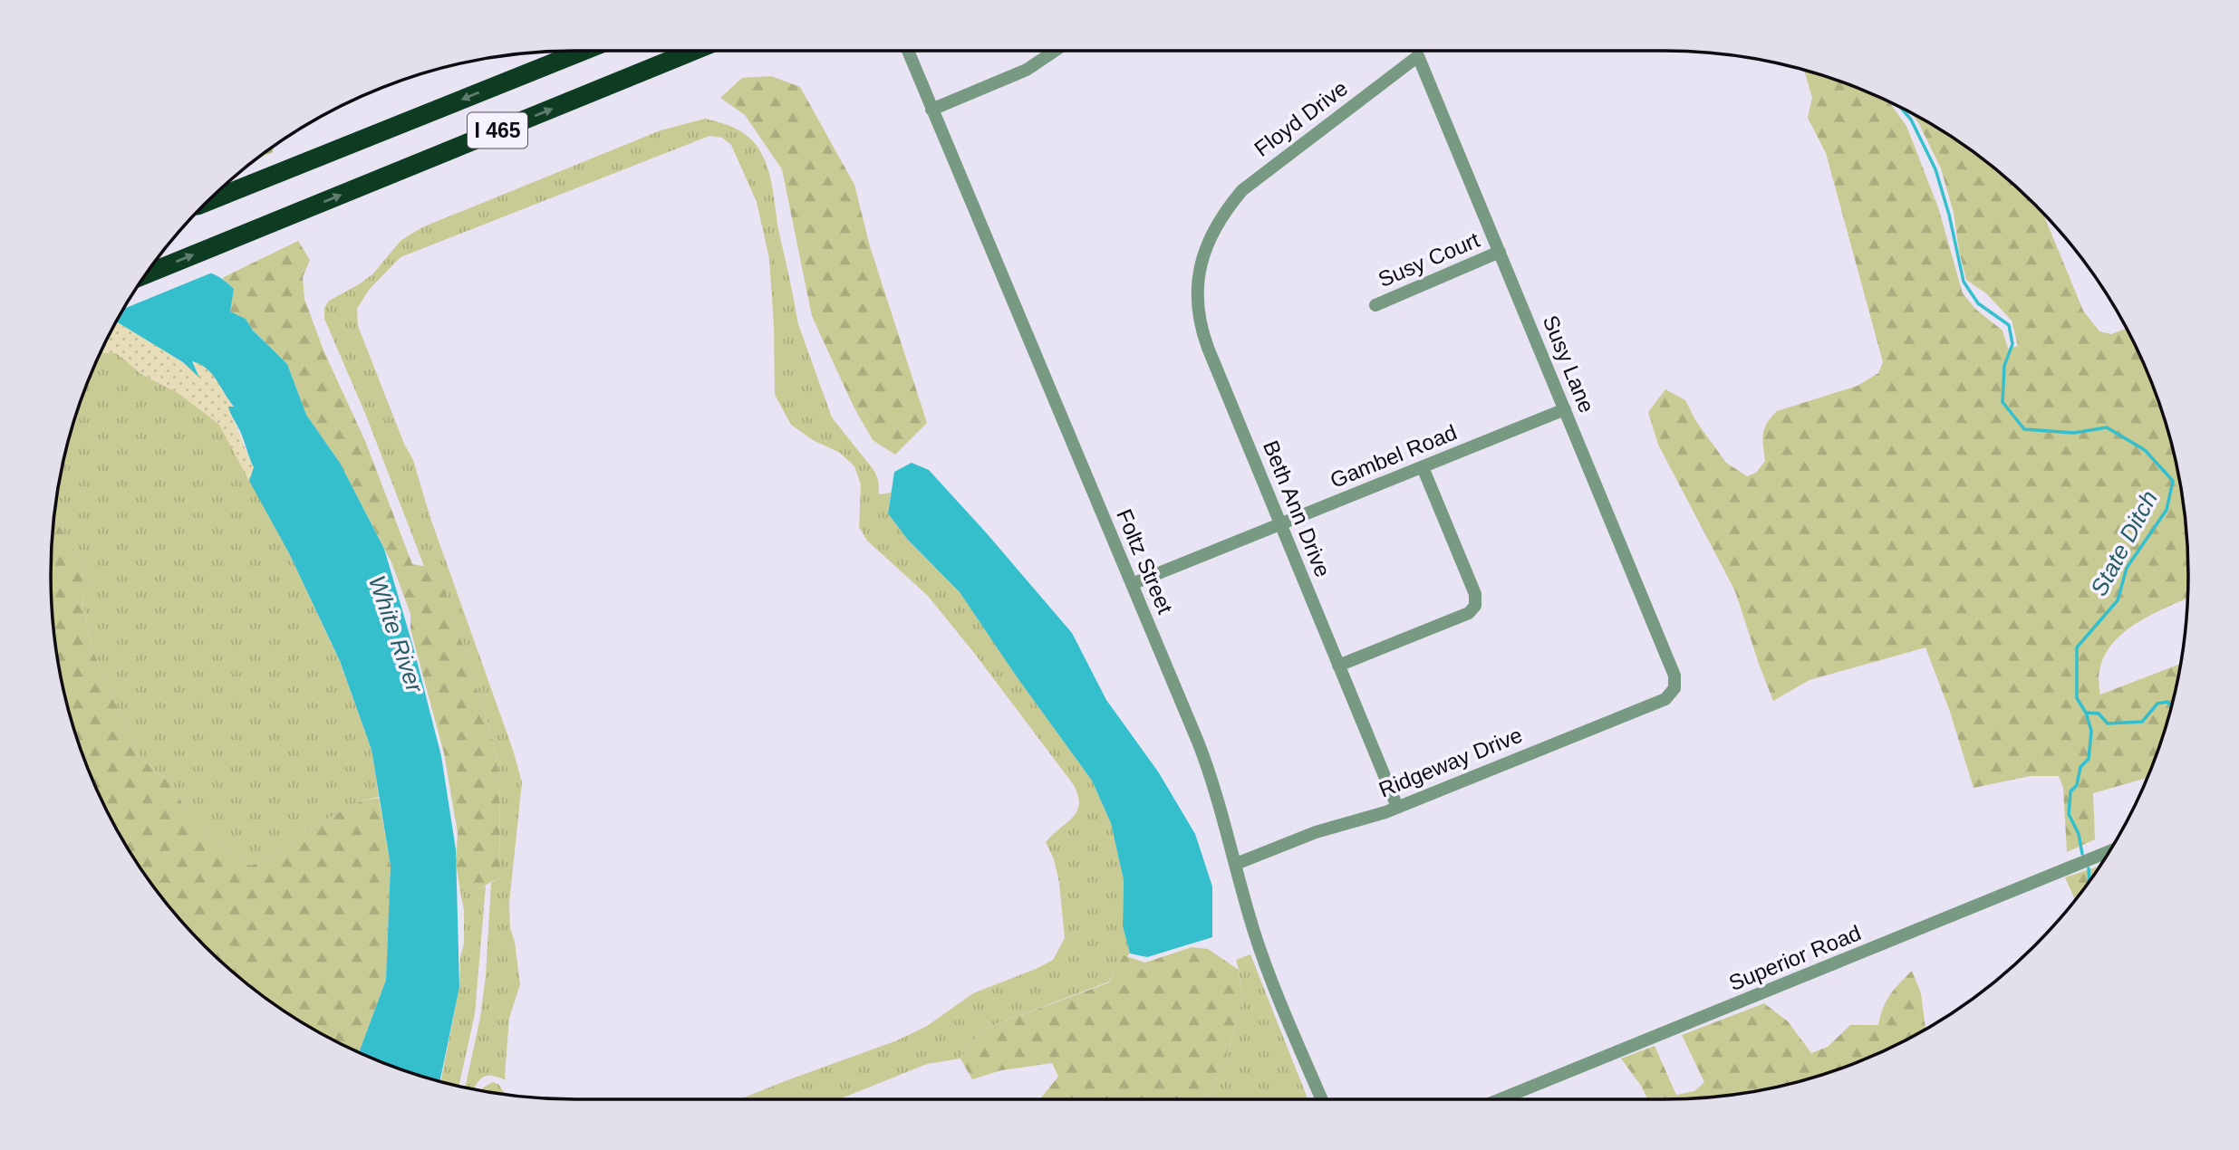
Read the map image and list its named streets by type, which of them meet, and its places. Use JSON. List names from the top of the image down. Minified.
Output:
{"streets":{"highway":["I 465"],"street":["Floyd Drive","Susy Court","Susy Lane","Gambel Road","Beth Ann Drive","Foltz Street","Ridgeway Drive","Superior Road"]},"crossings":[["Floyd Drive","Susy Lane"],["Floyd Drive","Beth Ann Drive"],["Susy Court","Susy Lane"],["Susy Lane","Gambel Road"],["Susy Lane","Ridgeway Drive"],["Gambel Road","Beth Ann Drive"],["Gambel Road","Foltz Street"],["Beth Ann Drive","Ridgeway Drive"],["Foltz Street","Ridgeway Drive"]],"water":["State Ditch","White River"]}
